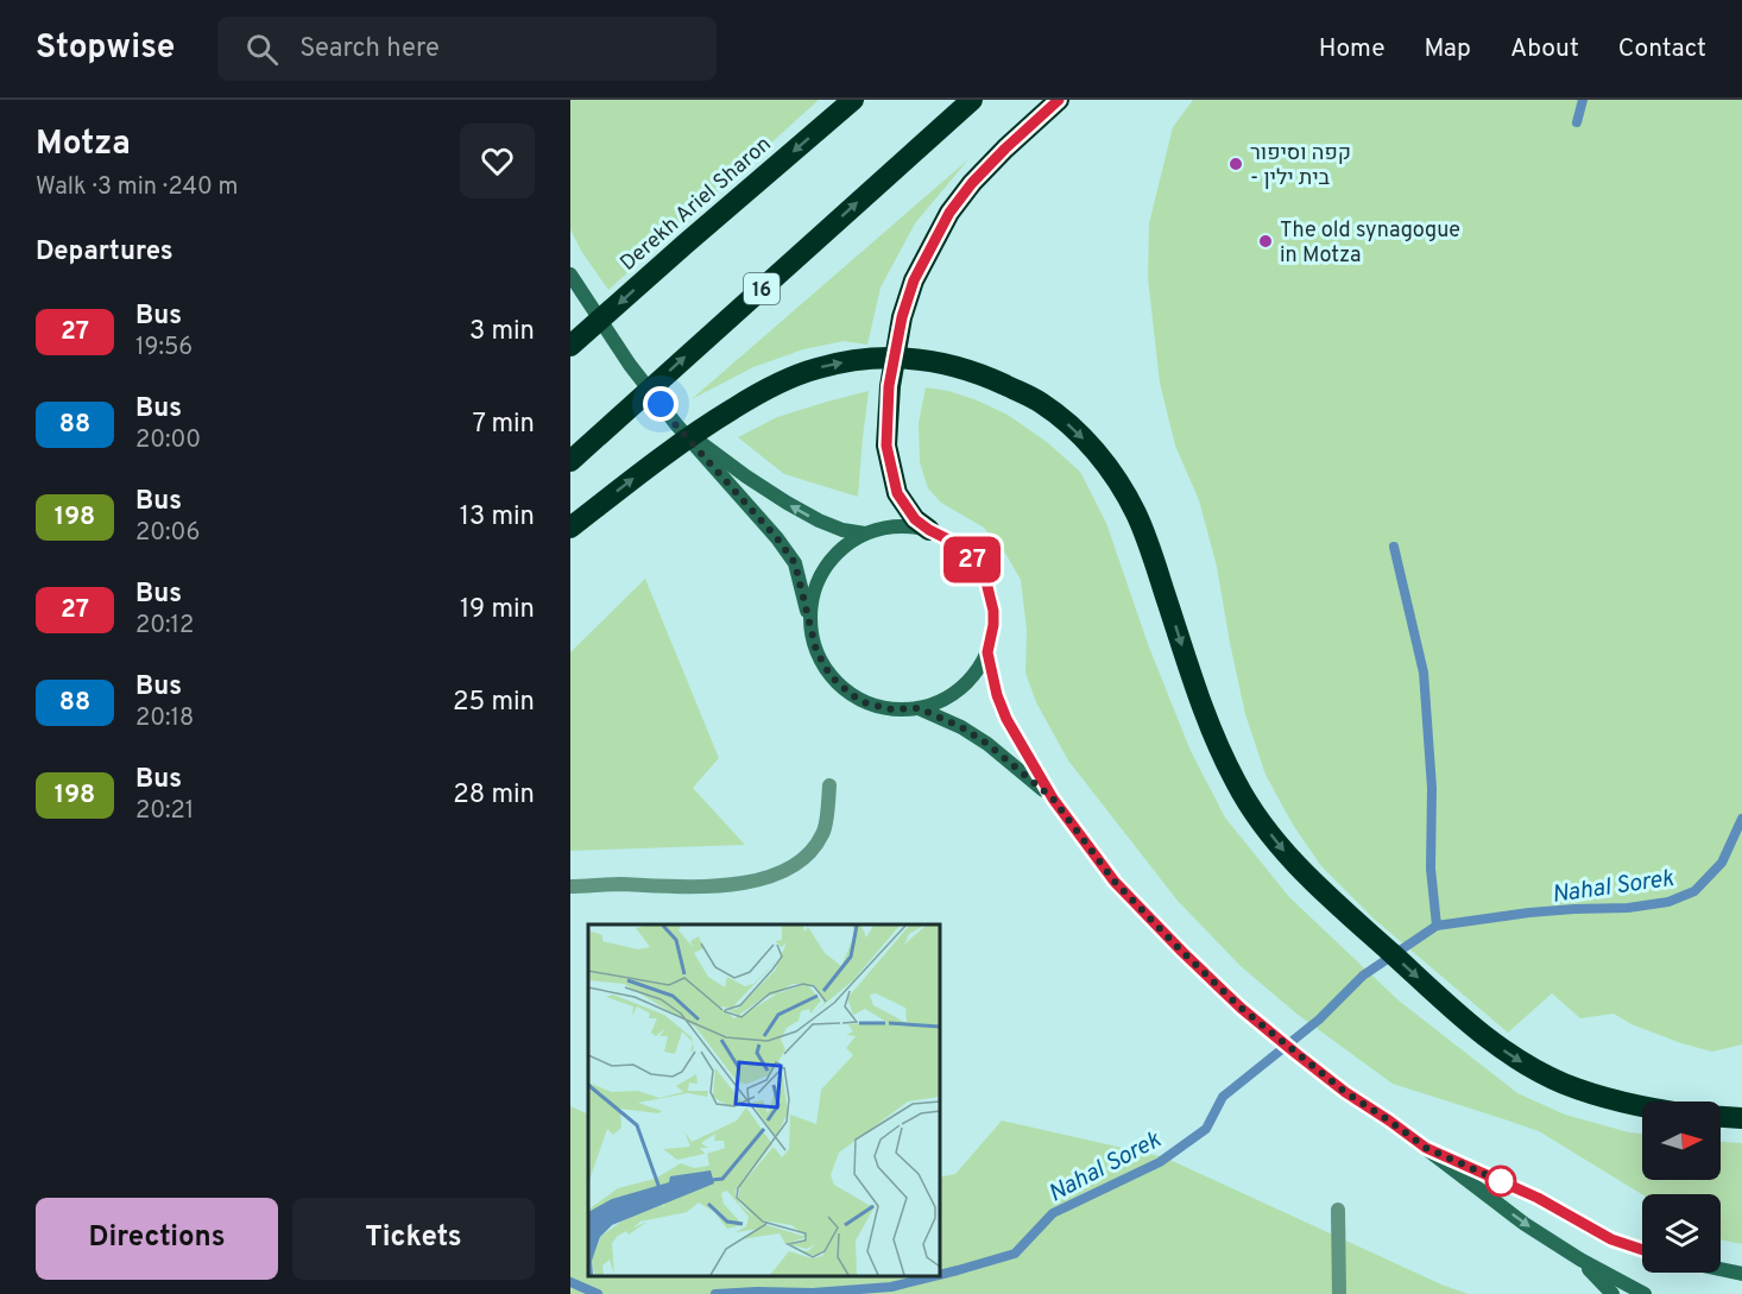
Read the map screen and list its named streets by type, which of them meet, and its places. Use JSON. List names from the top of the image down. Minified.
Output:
{"streets":{"highway":["Derekh Ariel Sharon","16"]},"water":["Nahal Sorek"],"places":["קפה וסיפור - בית ילין","The old synagogue in Motza"],"lines":["bus line 27"],"north":"right","page":{"header":"Stopwise","search":"Search here","nav":["Home","Map","About","Contact"],"heading":[["Motza","Walk · 3 min · 240 m"],"Departures"],"on_map":"27","list":[{"mark":"27","name":"Bus","note":"19:56","value":"3 min"},{"mark":"88","name":"Bus","note":"20:00","value":"7 min"},{"mark":"198","name":"Bus","note":"20:06","value":"13 min"},{"mark":"27","name":"Bus","note":"20:12","value":"19 min"},{"mark":"88","name":"Bus","note":"20:18","value":"25 min"},{"mark":"198","name":"Bus","note":"20:21","value":"28 min"}],"buttons":["Directions","Tickets"]}}
